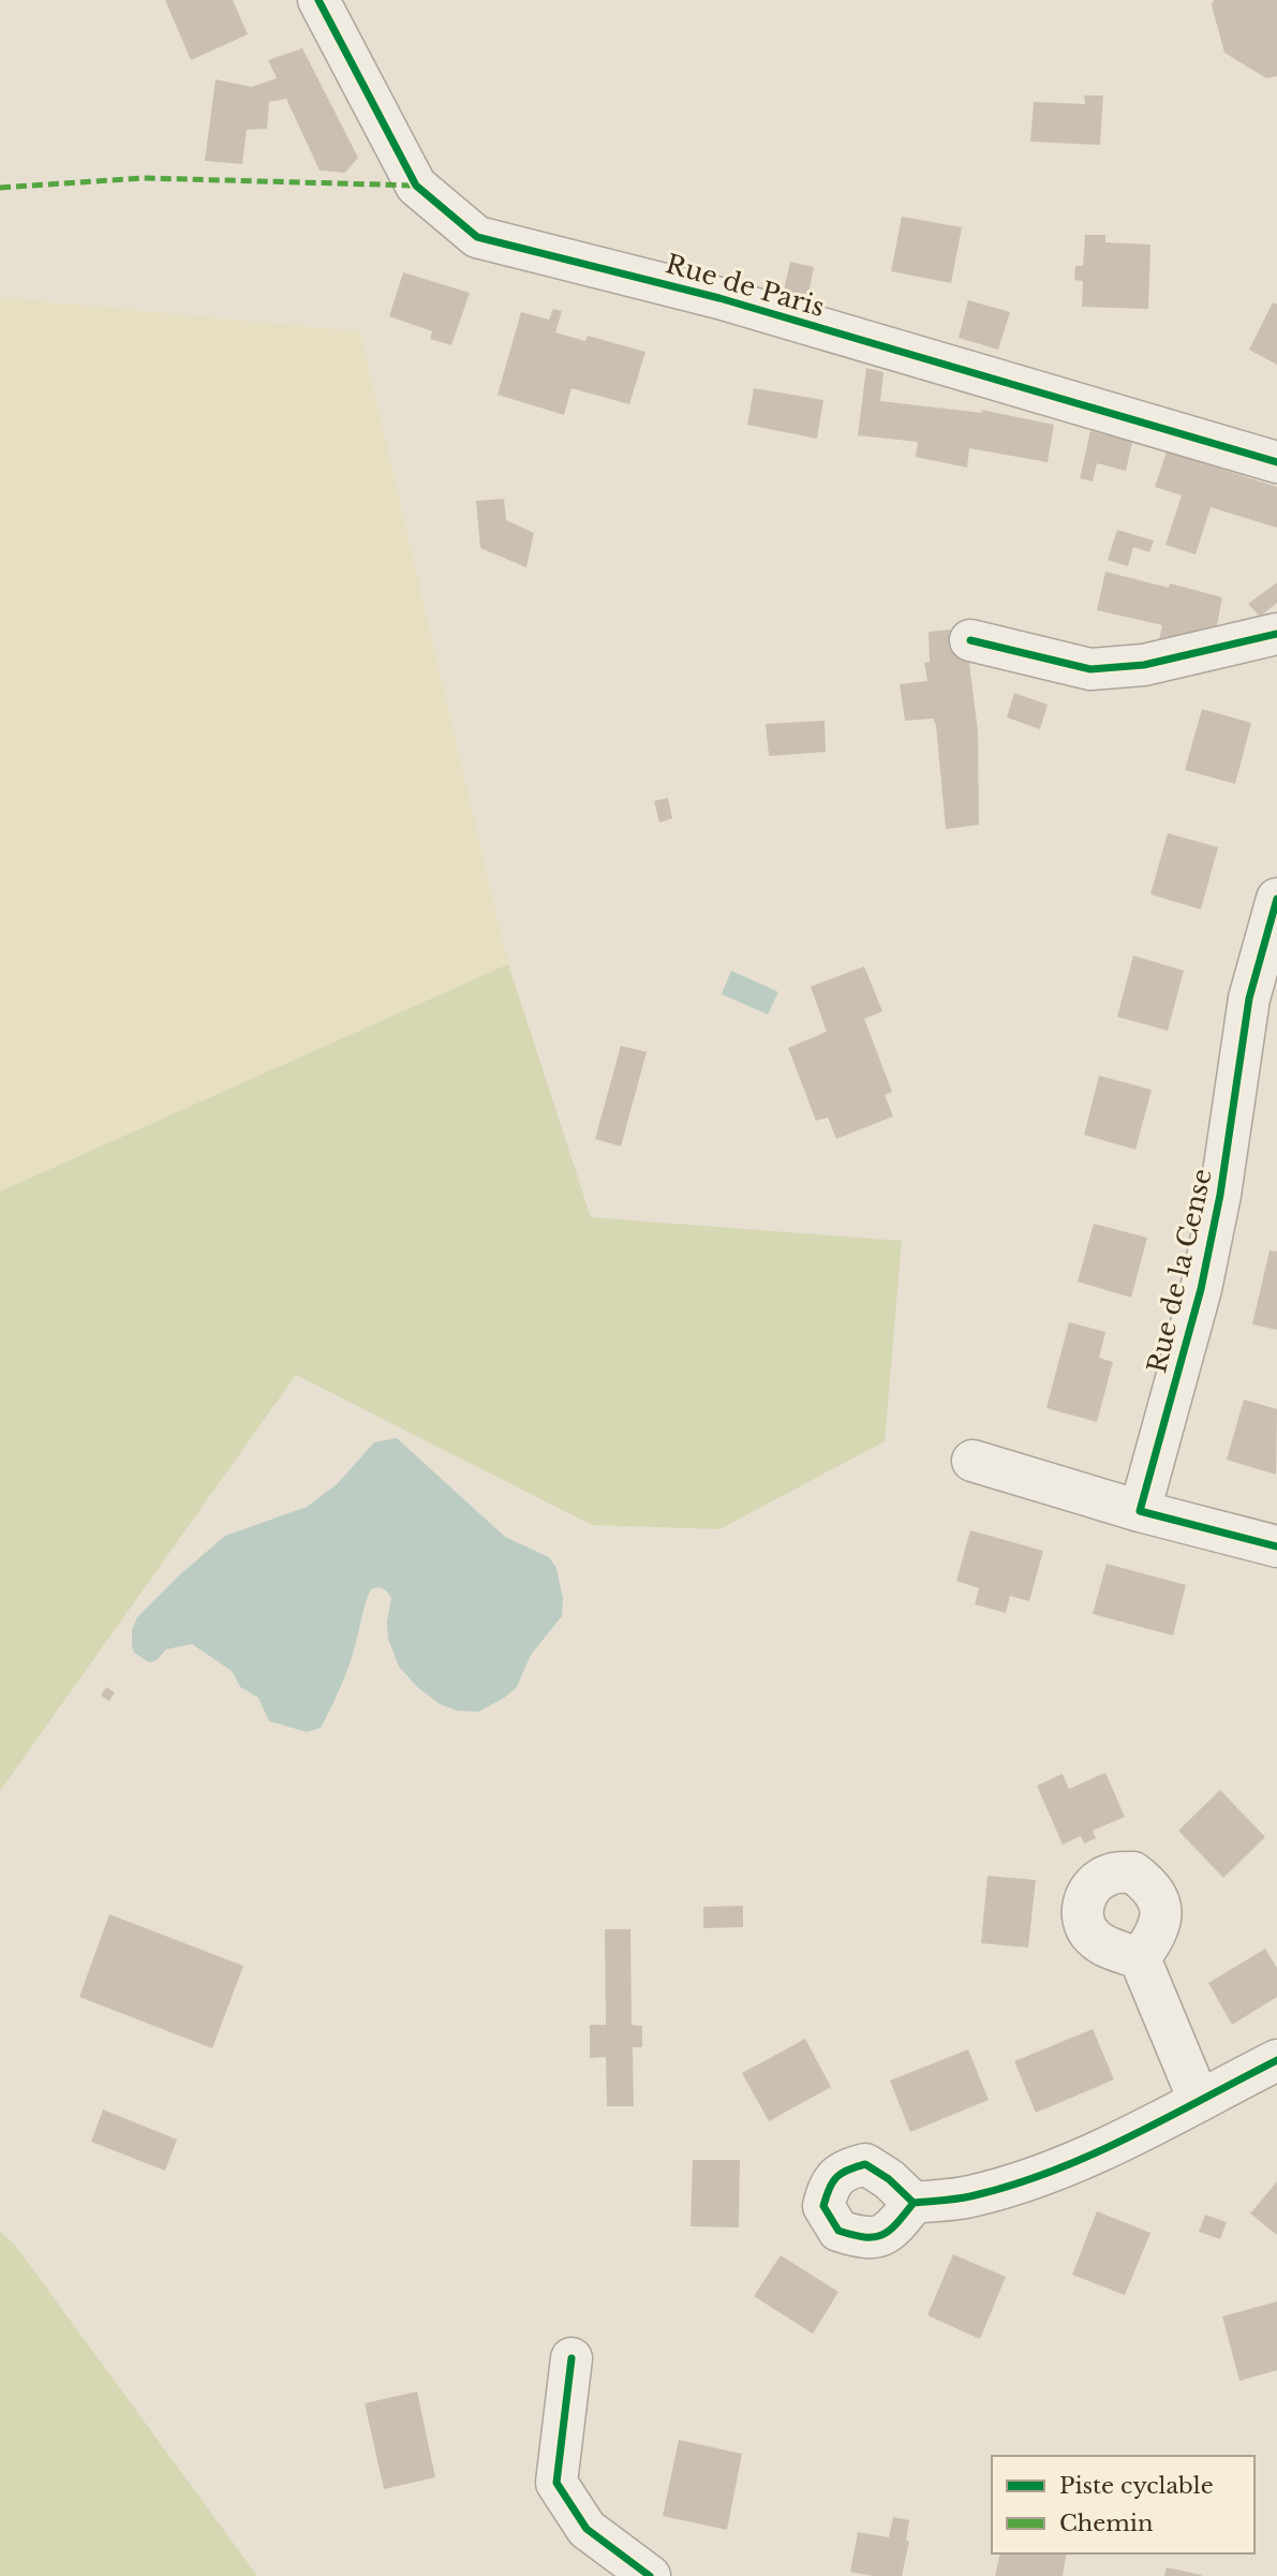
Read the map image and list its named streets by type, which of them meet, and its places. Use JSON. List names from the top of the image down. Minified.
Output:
{"streets":{"street":["Rue de Paris","Rue de la Cense"]},"legend":["Piste cyclable","Chemin"]}
